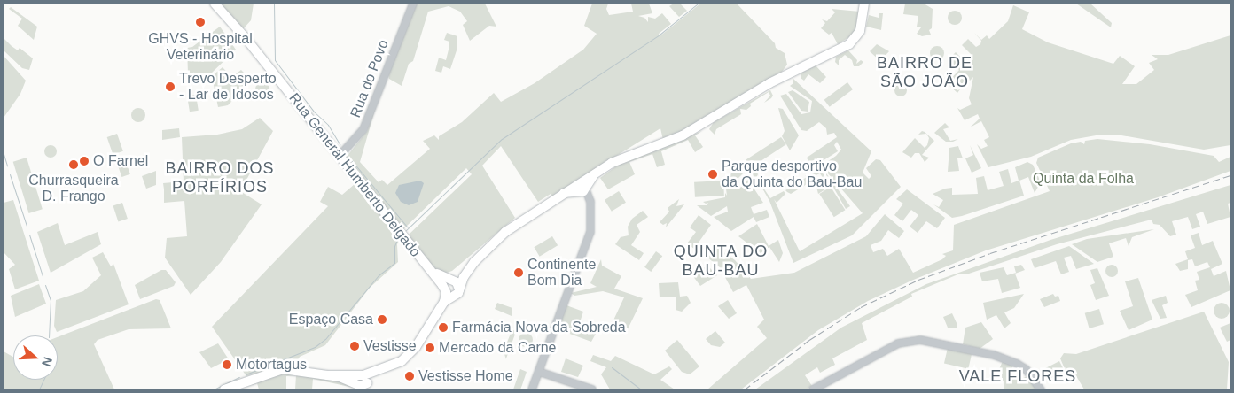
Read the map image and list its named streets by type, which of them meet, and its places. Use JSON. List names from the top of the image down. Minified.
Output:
{"streets":{"main road":["Rua General Humberto Delgado"],"street":["Rua do Povo"]},"crossings":[["Rua do Povo","Rua General Humberto Delgado"]],"districts":["BAIRRO DE SÃO JOÃO","BAIRRO DOS PORFÍRIOS","QUINTA DO BAU-BAU","VALE FLORES"],"parks":["Quinta da Folha"],"places":["GHVS - Hospital Veterinário","Trevo Desperto - Lar de Idosos","O Farnel","Churrasqueira D. Frango","Parque desportivo da Quinta do Bau-Bau","Continente Bom Dia","Espaço Casa","Farmácia Nova da Sobreda","Vestisse","Mercado da Carne","Motortagus","Vestisse Home"],"north":"right"}
